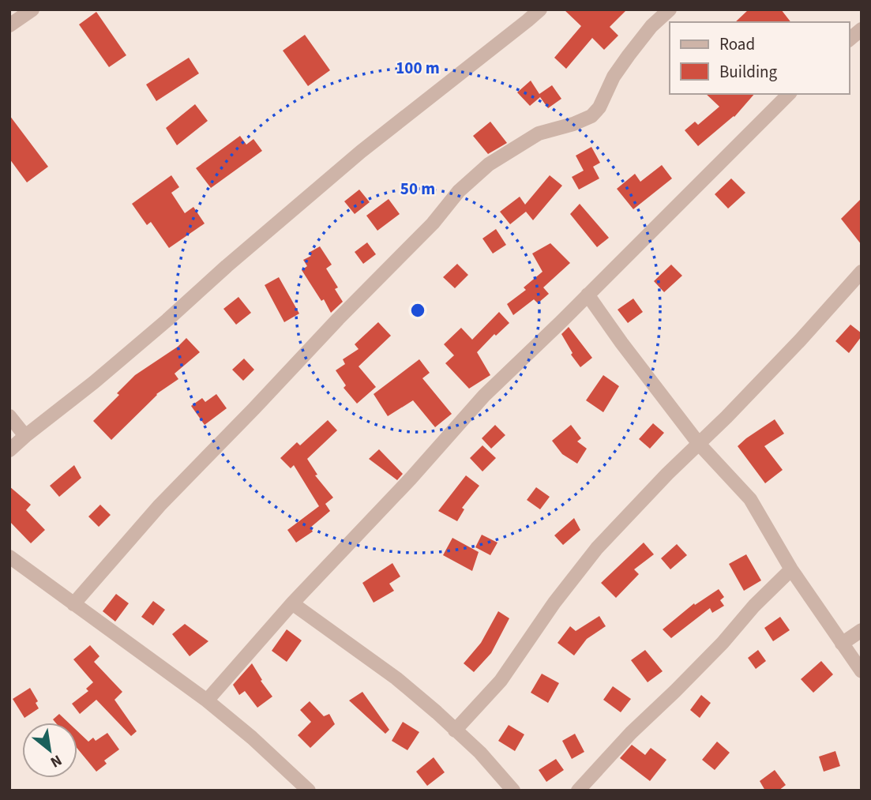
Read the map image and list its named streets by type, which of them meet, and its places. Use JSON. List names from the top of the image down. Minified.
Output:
{"legend":["Road","Building"],"north":"bottom right","rings":["100 m","50 m"]}
